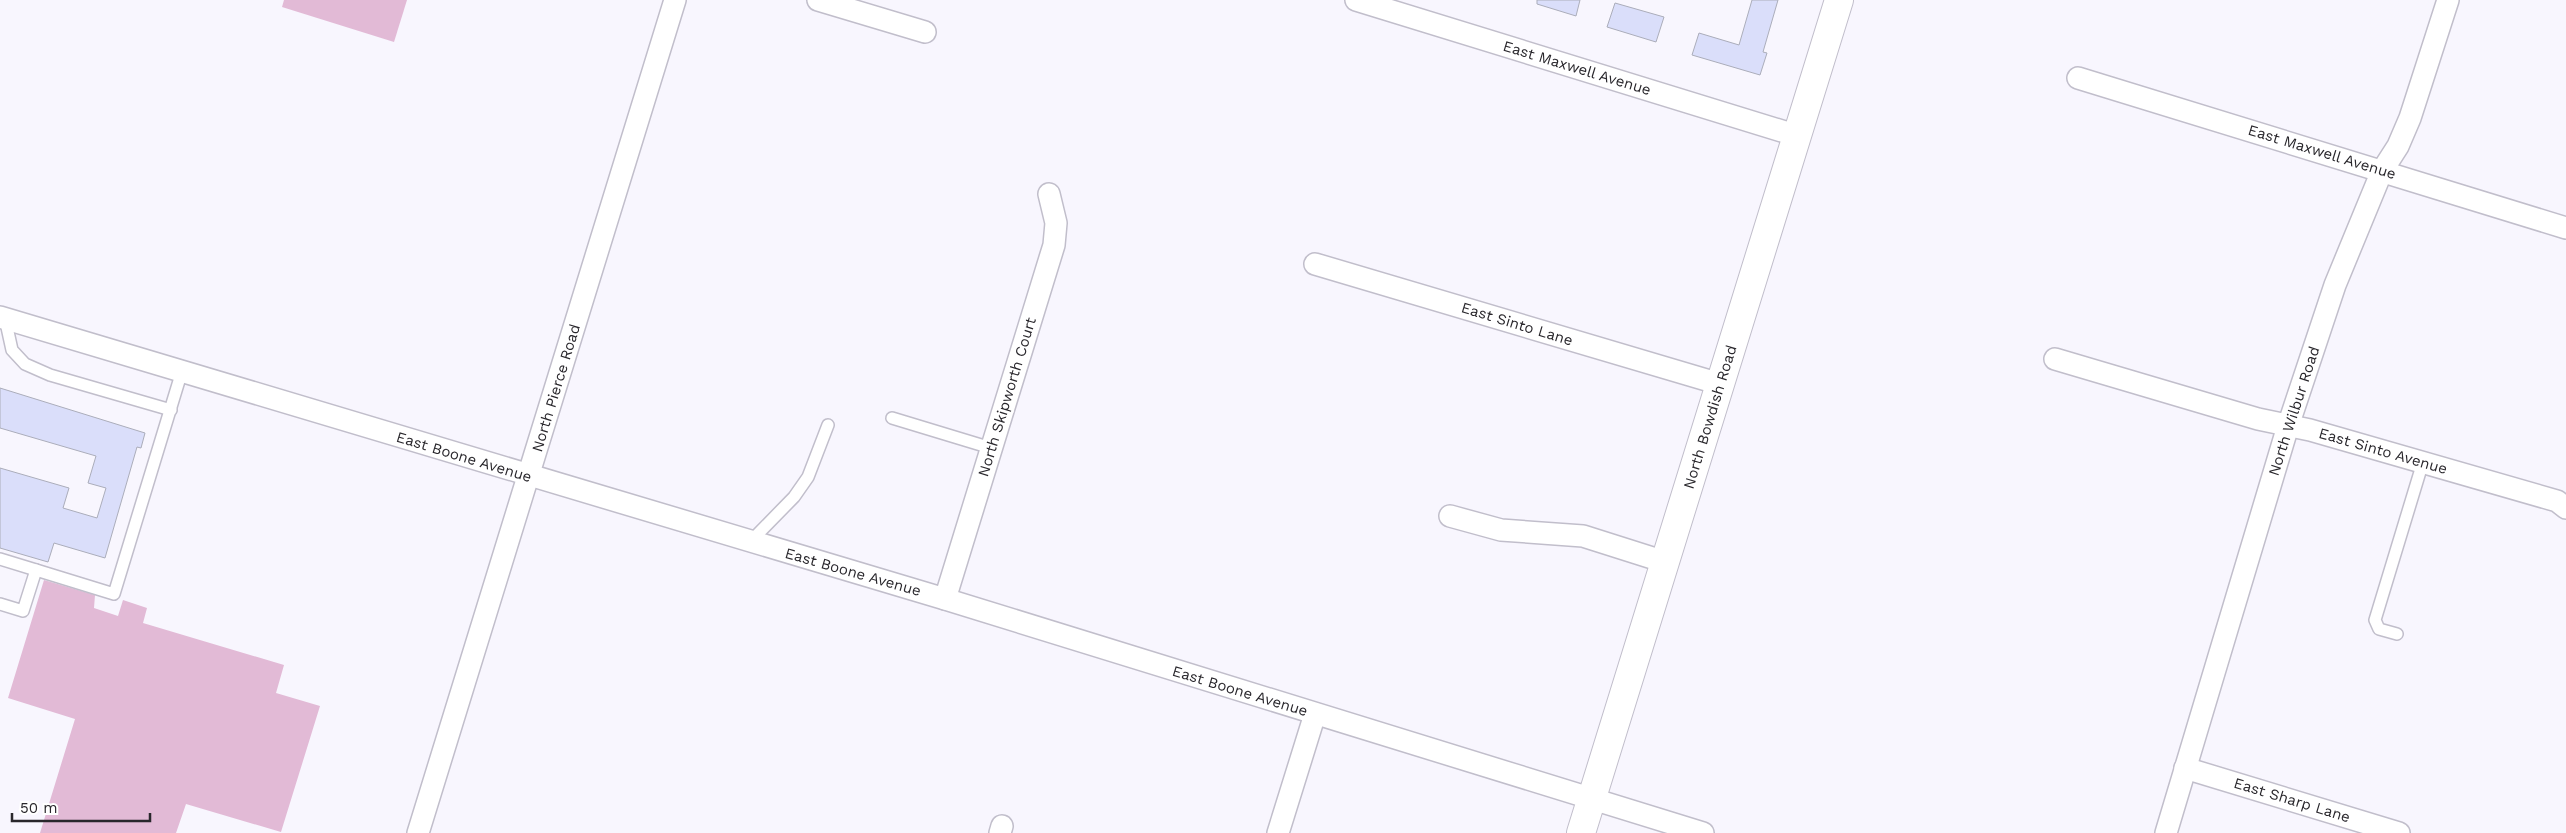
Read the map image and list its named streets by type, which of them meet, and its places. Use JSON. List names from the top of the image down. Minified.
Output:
{"streets":{"street":["East Maxwell Avenue","East Sinto Lane","North Pierce Road","North Skipworth Court","North Wilbur Road","North Bowdish Road","East Sinto Avenue","East Boone Avenue","East Sharp Lane"]},"crossings":[["East Maxwell Avenue","North Wilbur Road"],["East Maxwell Avenue","North Bowdish Road"],["East Sinto Lane","North Bowdish Road"],["North Pierce Road","East Boone Avenue"],["North Skipworth Court","East Boone Avenue"],["North Wilbur Road","East Sinto Avenue"],["North Wilbur Road","East Sharp Lane"],["North Bowdish Road","East Boone Avenue"]],"scale_bar":"50 m"}
